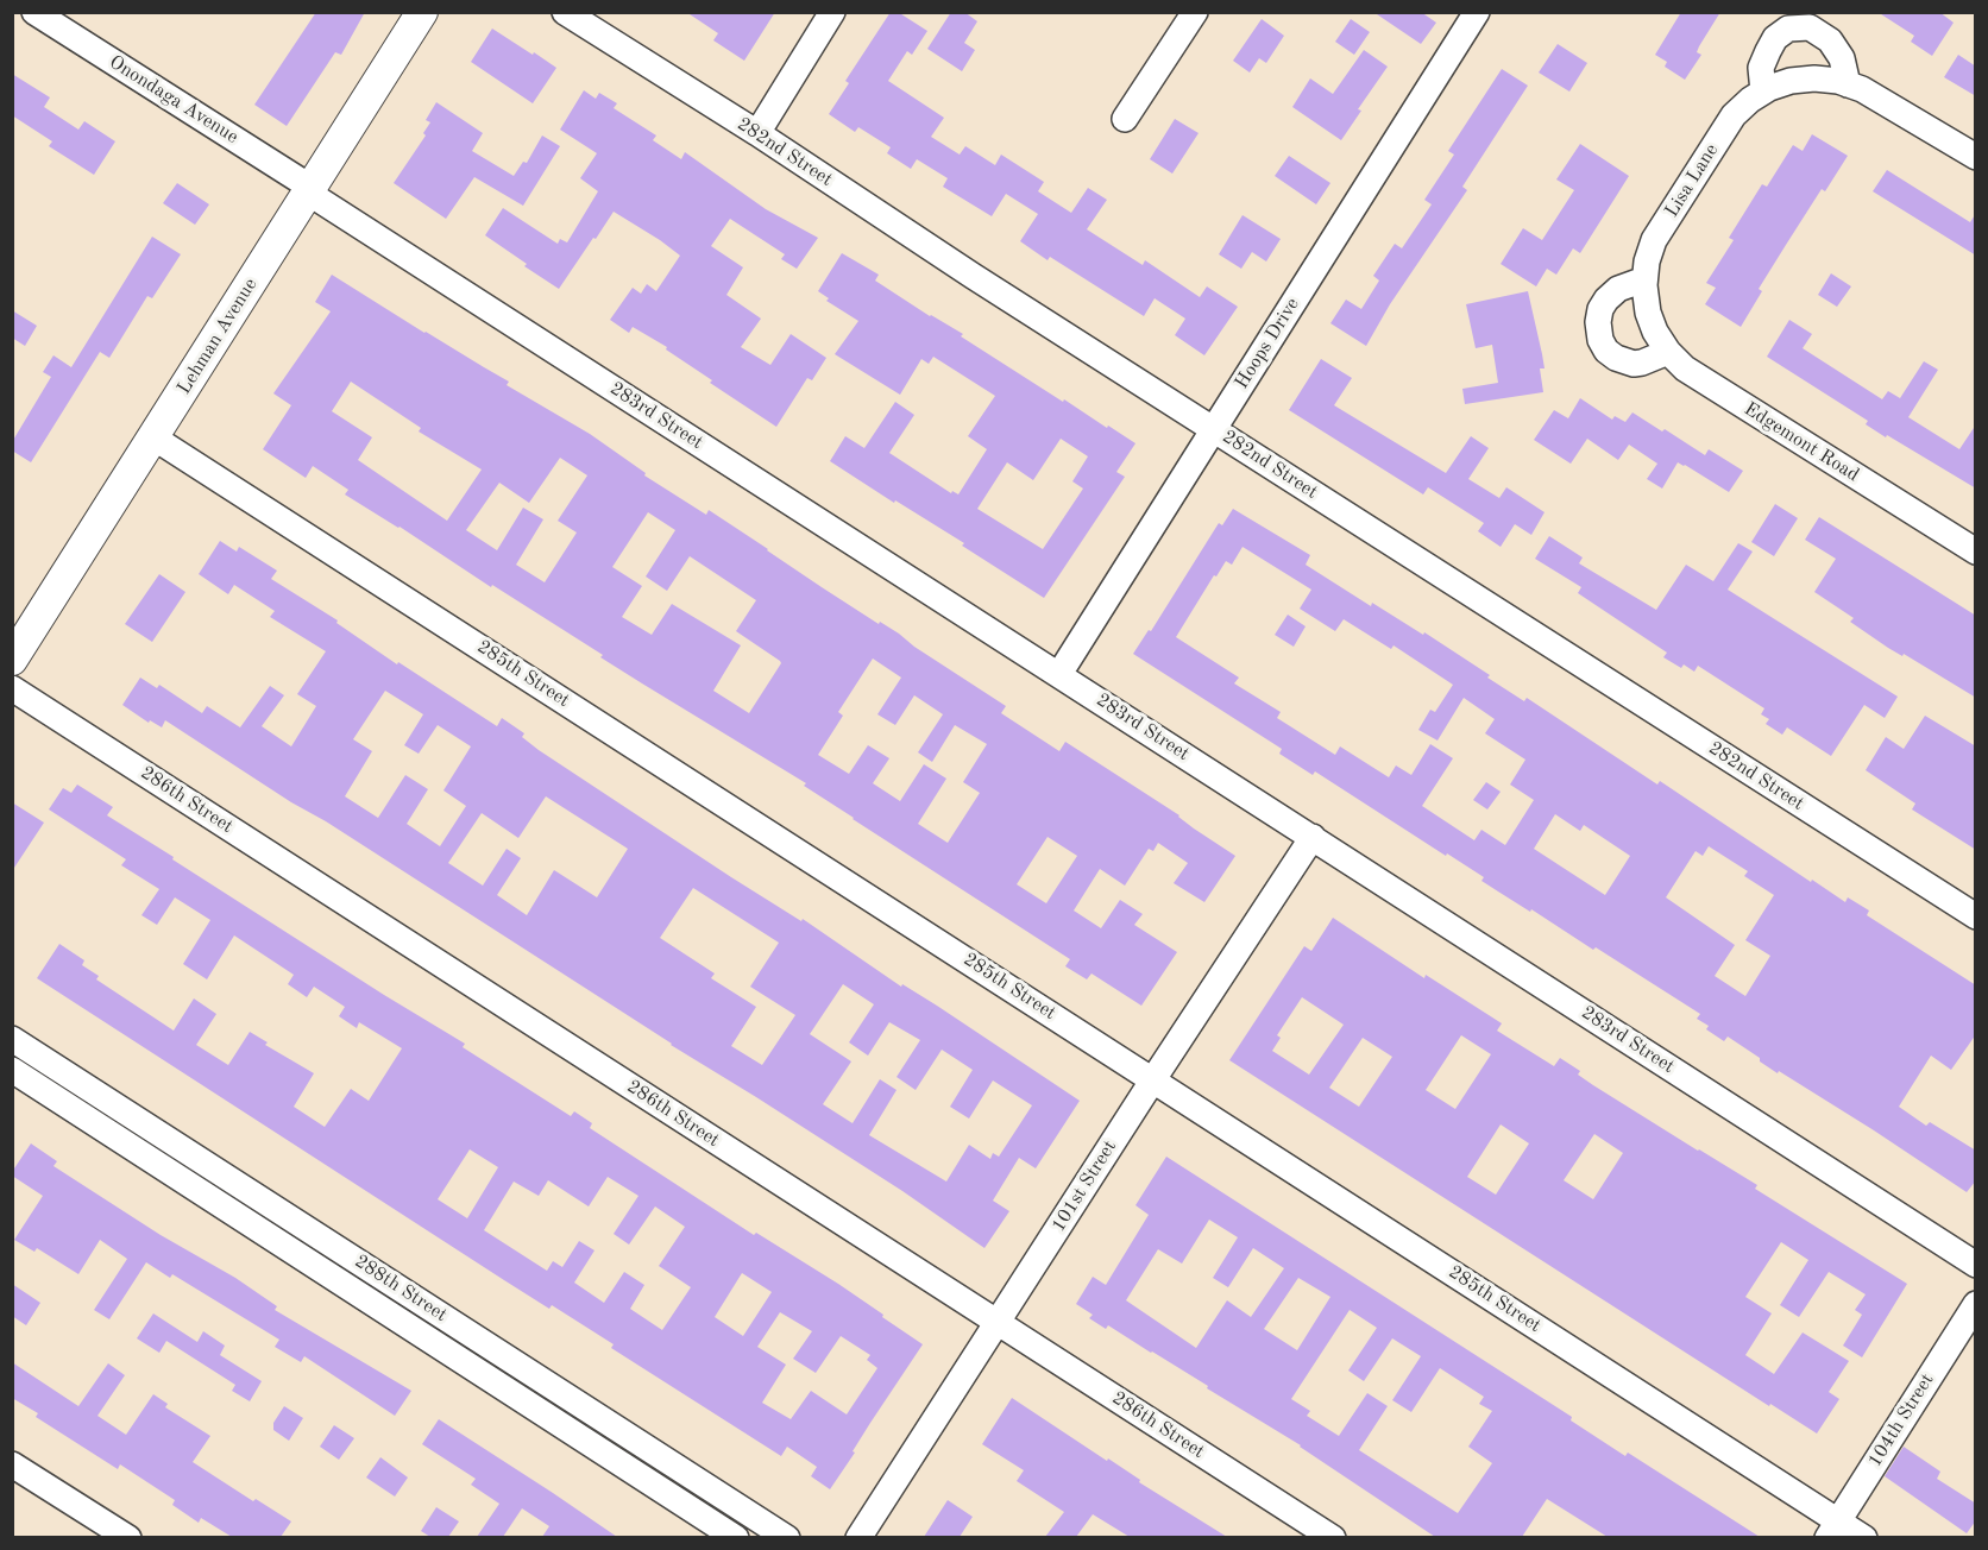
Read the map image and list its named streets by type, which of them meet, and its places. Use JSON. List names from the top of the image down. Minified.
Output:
{"streets":{"street":["Onondaga Avenue","282nd Street","Lisa Lane","Lehman Avenue","Hoops Drive","283rd Street","Edgemont Road","285th Street","286th Street","101st Street","288th Street","104th Street"]},"crossings":[["Onondaga Avenue","Lehman Avenue"],["Onondaga Avenue","283rd Street"],["282nd Street","Hoops Drive"],["Lisa Lane","Edgemont Road"],["Lehman Avenue","283rd Street"],["Lehman Avenue","285th Street"],["Hoops Drive","283rd Street"],["283rd Street","101st Street"],["285th Street","101st Street"],["285th Street","104th Street"],["286th Street","101st Street"]]}
